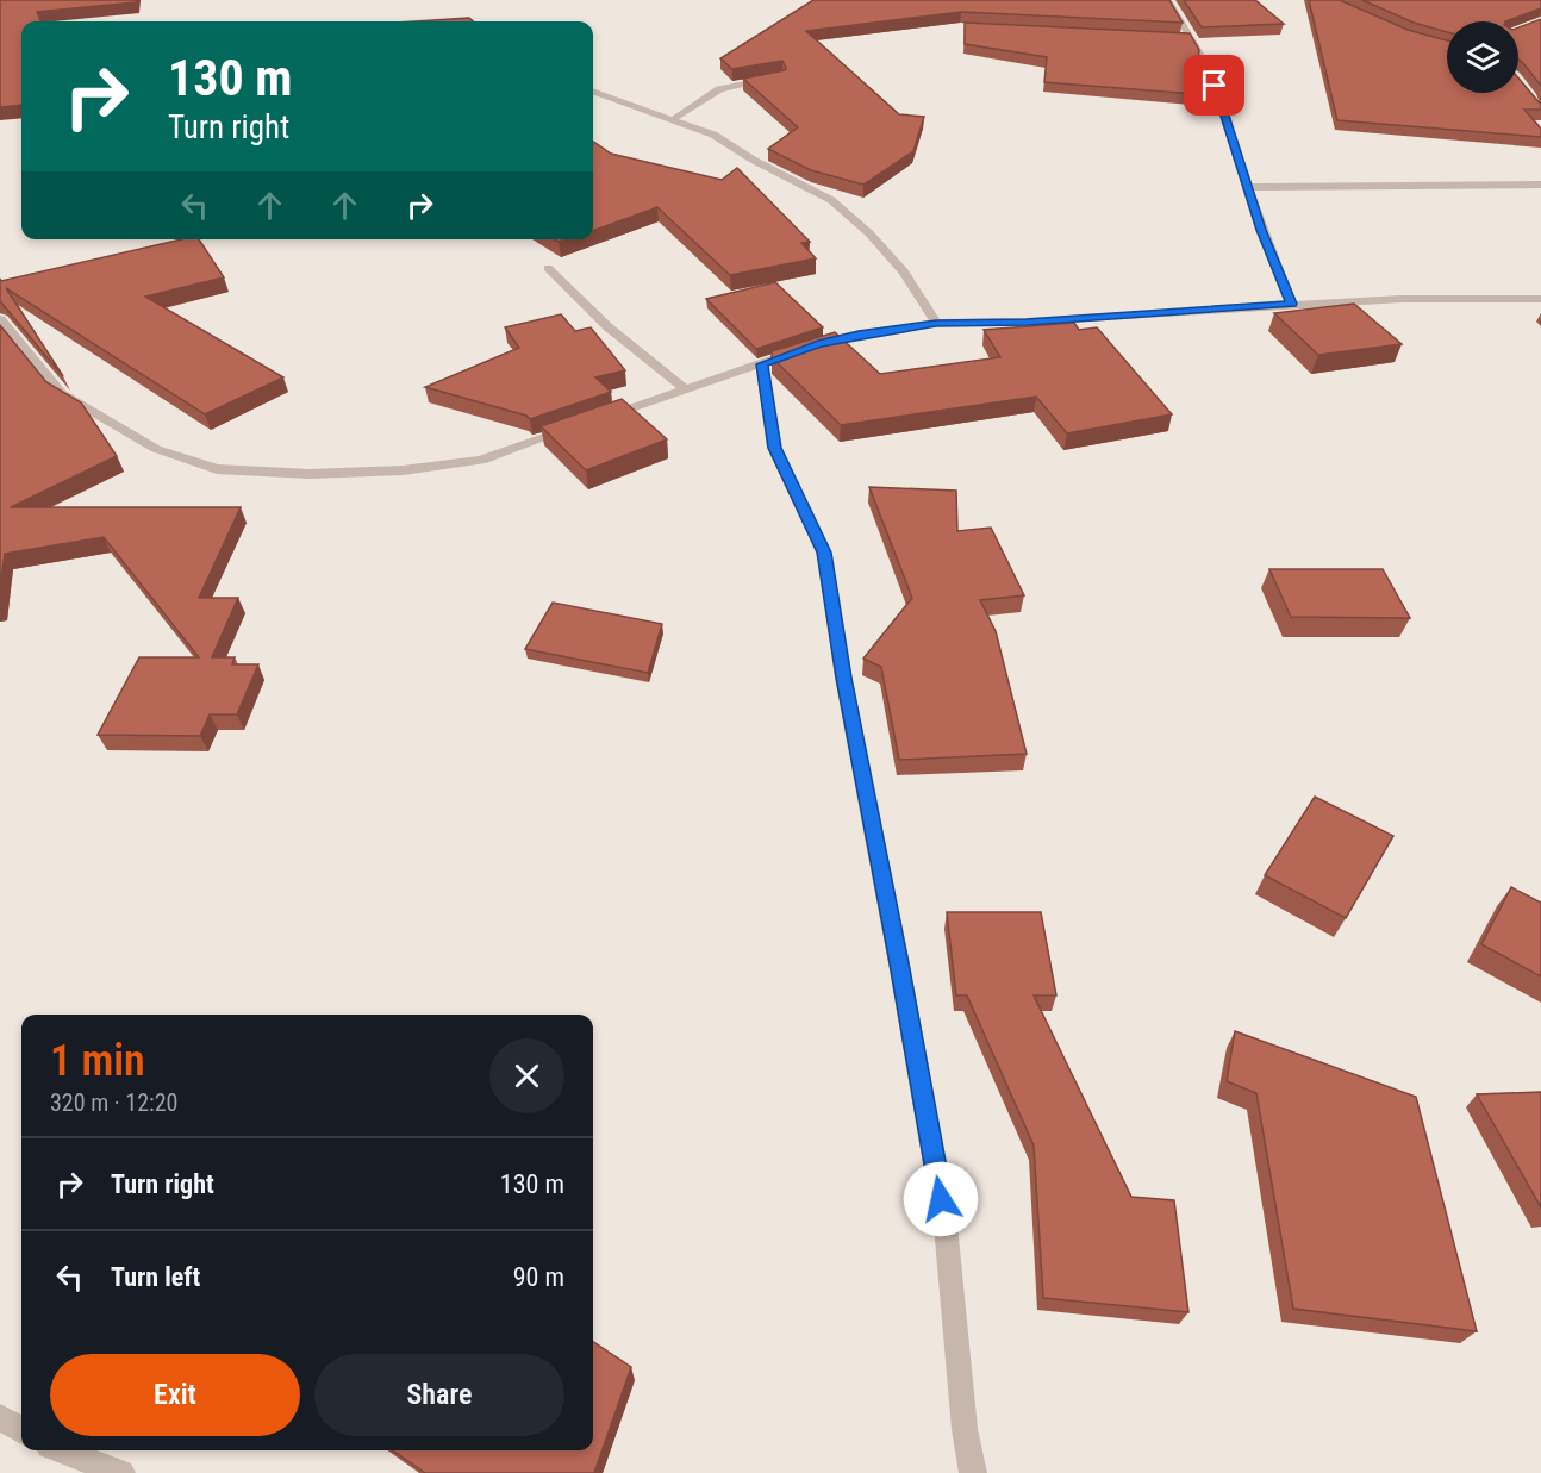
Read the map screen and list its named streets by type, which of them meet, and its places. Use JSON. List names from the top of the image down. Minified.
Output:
{"page":{"turn":["130 m","Turn right"],"heading":["1 min","320 m · 12:20"],"list":[{"name":"Turn right","value":"130 m"},{"name":"Turn left","value":"90 m"}],"buttons":["Exit","Share"]}}
